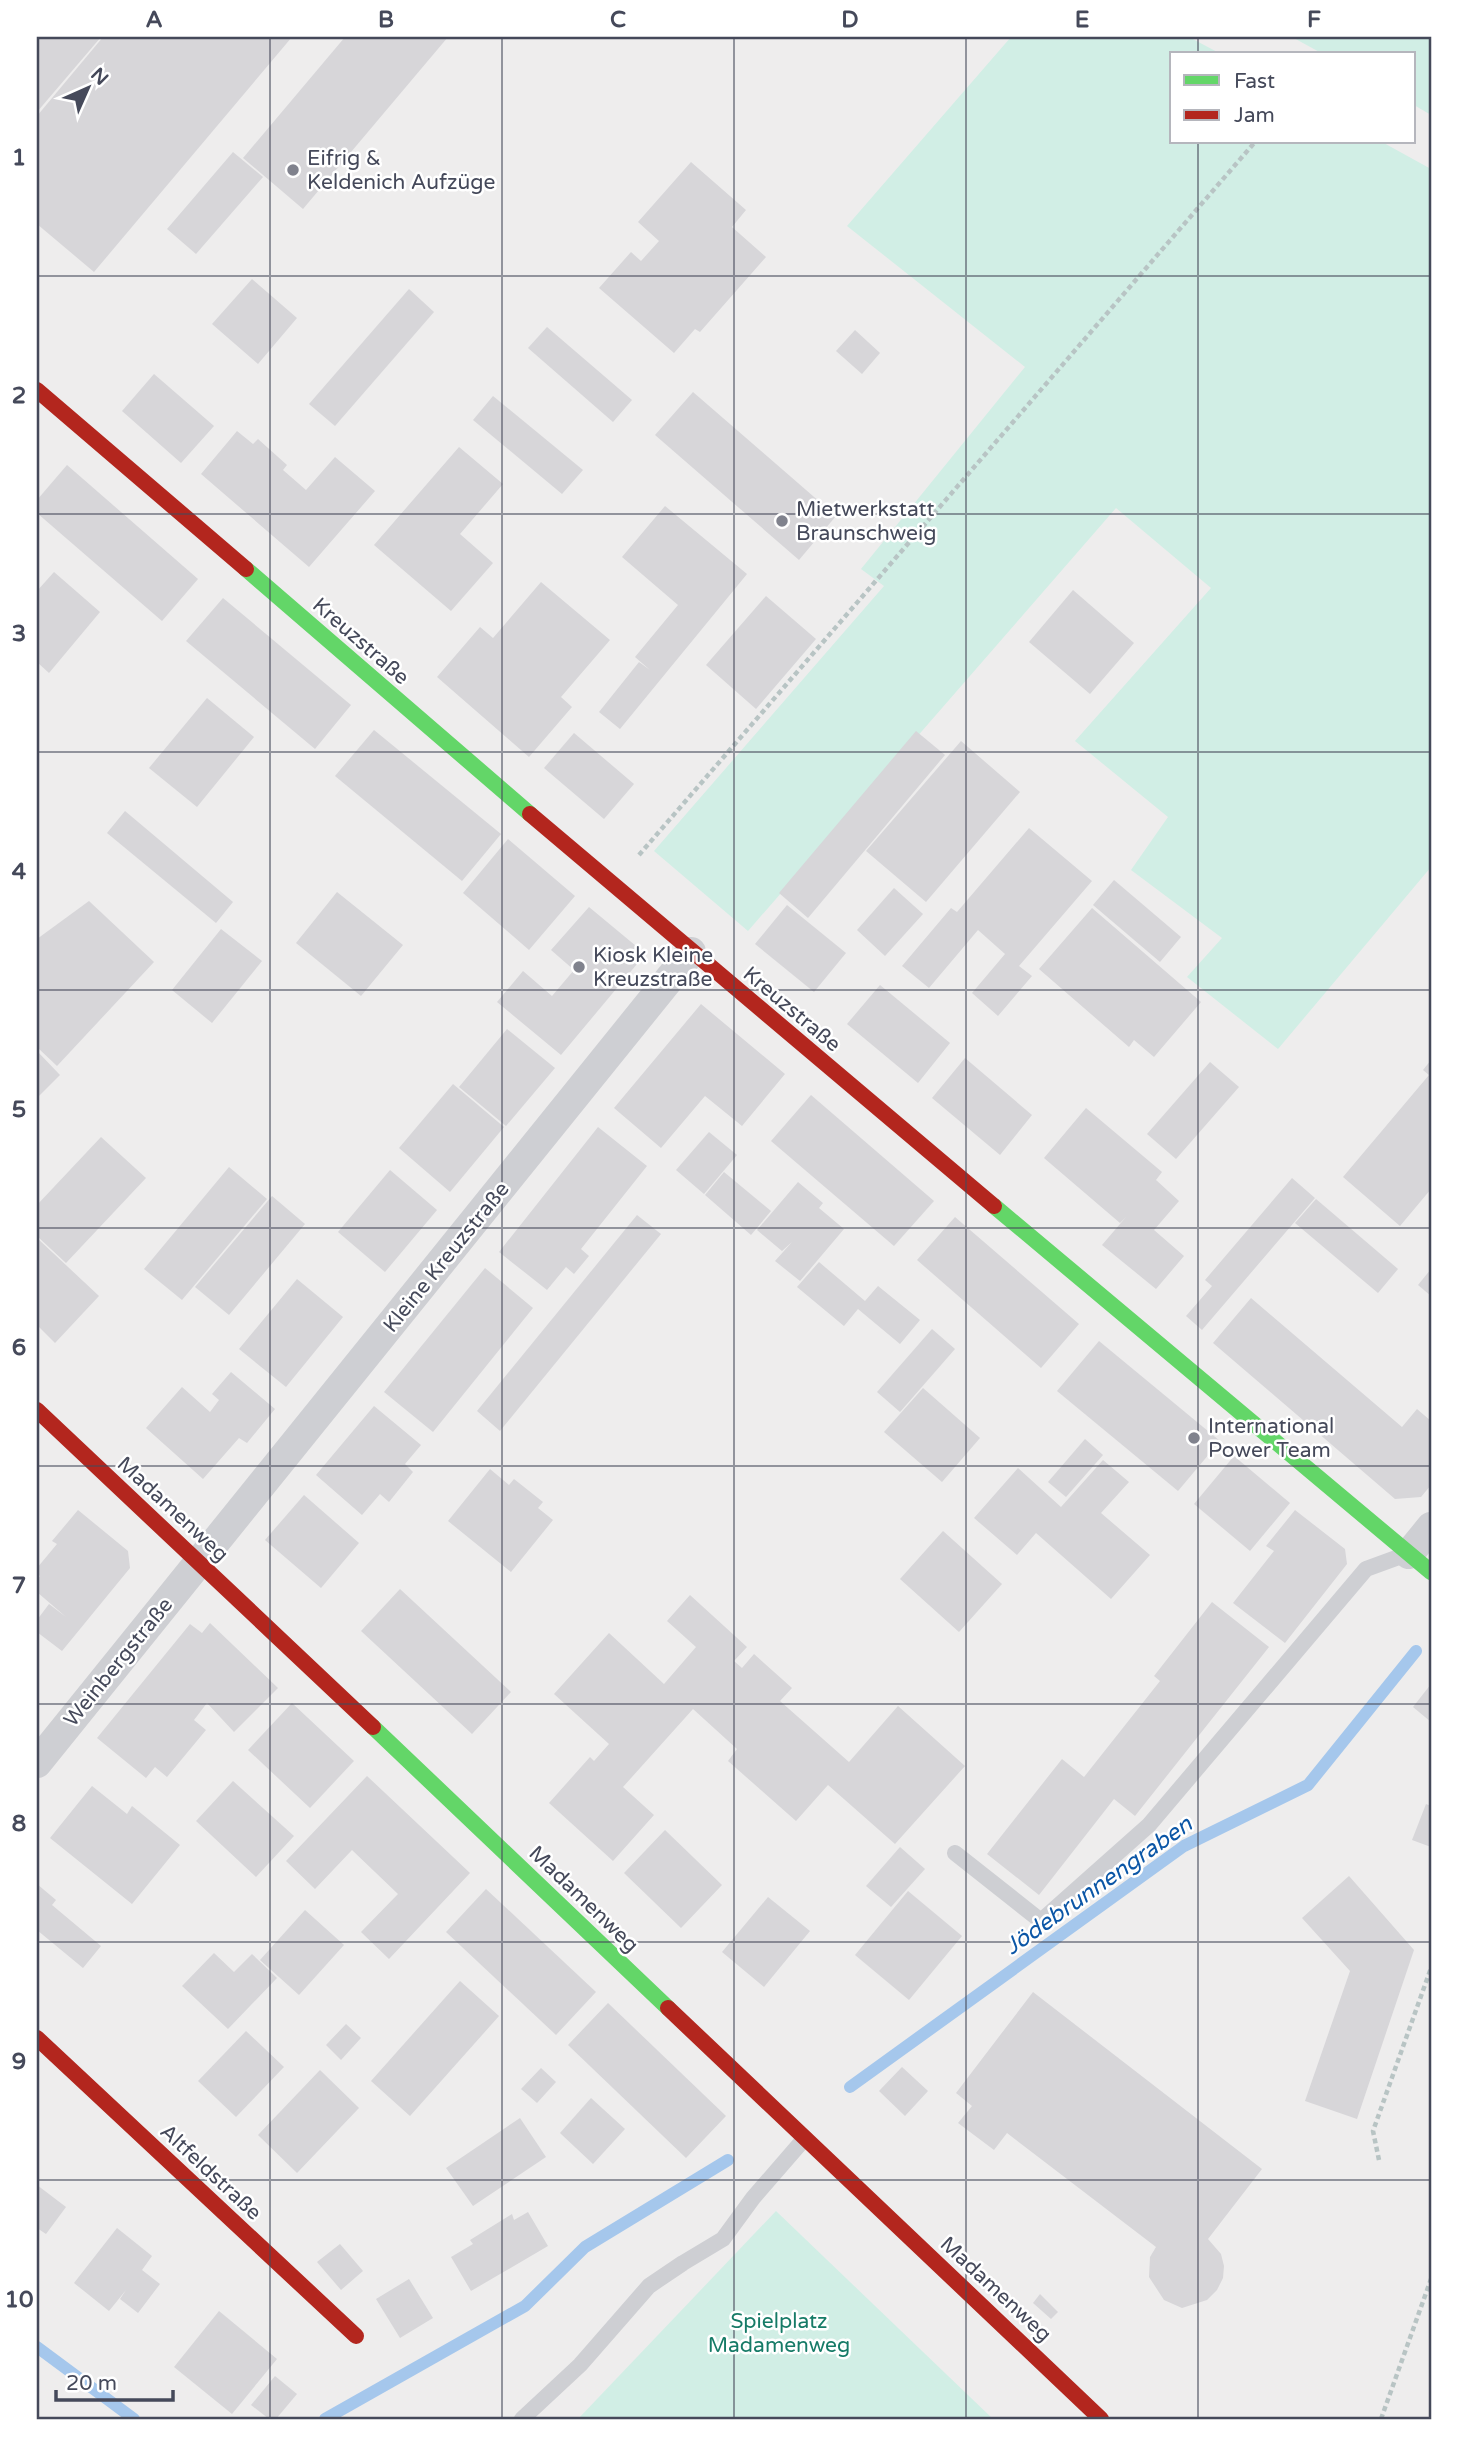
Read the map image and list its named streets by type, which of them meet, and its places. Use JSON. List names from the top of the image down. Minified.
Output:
{"streets":{"street":["Kreuzstraße","Kleine Kreuzstraße","Madamenweg","Weinbergstraße","Altfeldstraße"]},"crossings":[["Kreuzstraße","Kleine Kreuzstraße"],["Kleine Kreuzstraße","Madamenweg"],["Kleine Kreuzstraße","Weinbergstraße"],["Madamenweg","Weinbergstraße"]],"water":["Jödebrunnengraben"],"parks":["Spielplatz Madamenweg"],"places":["Eifrig & Keldenich Aufzüge","Mietwerkstatt Braunschweig","Kiosk Kleine Kreuzstraße","International Power Team"],"legend":["Fast","Jam"],"scale_bar":"20 m","north":"top right","grid":{"columns":["A","B","C","D","E","F"],"rows":["1","2","3","4","5","6","7","8","9","10"]}}
